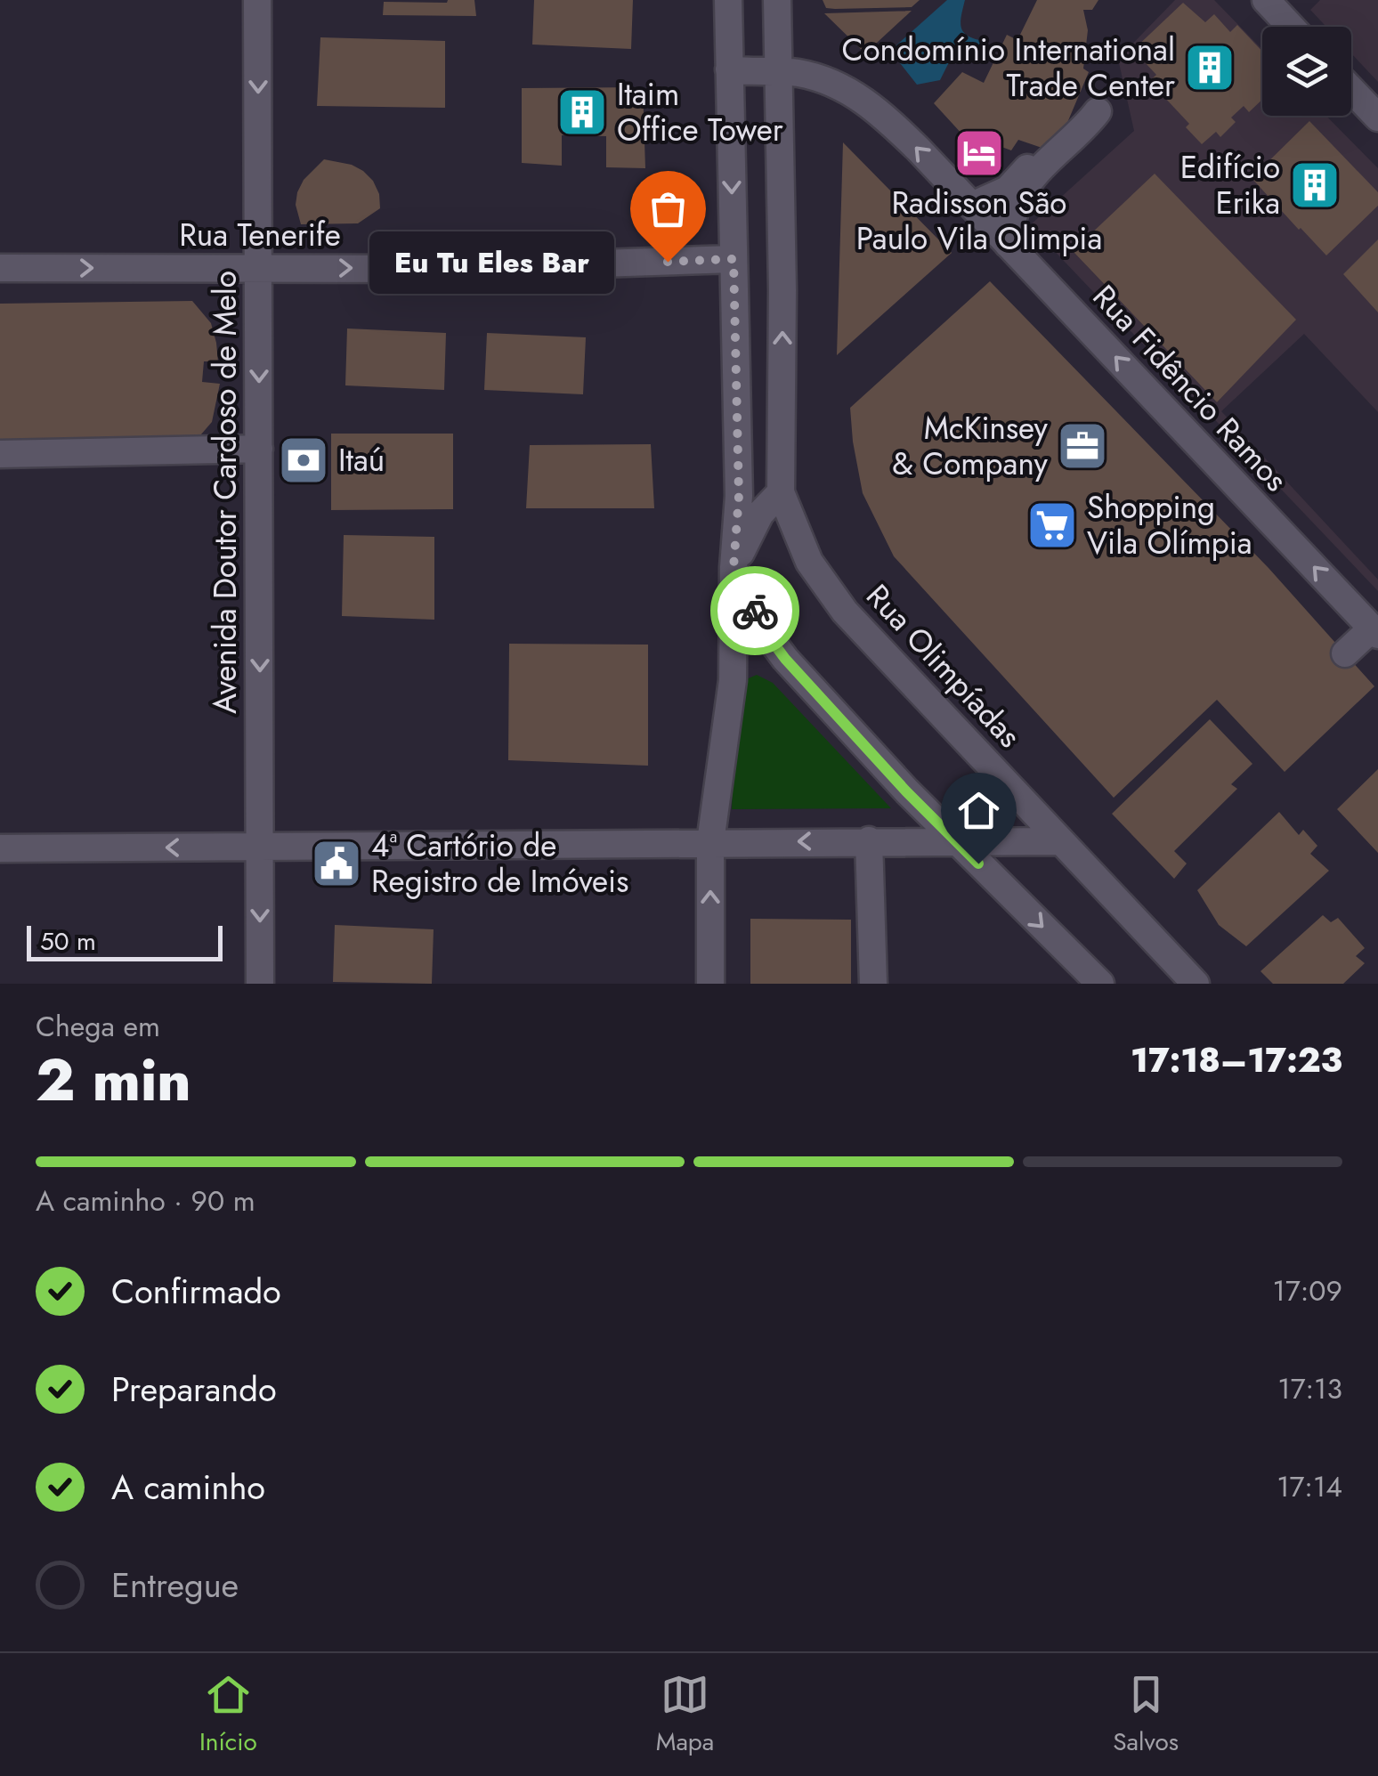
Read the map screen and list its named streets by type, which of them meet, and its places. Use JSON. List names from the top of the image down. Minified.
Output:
{"streets":{"street":["Rua Tenerife","Rua Fidêncio Ramos","Avenida Doutor Cardoso de Melo","Rua Olimpíadas"]},"crossings":[["Rua Tenerife","Avenida Doutor Cardoso de Melo"]],"one_way":["Rua Fidêncio Ramos","Avenida Doutor Cardoso de Melo"],"places":{"building":["Condomínio International Trade Center","Itaim Office Tower","Edifício Erika"],"hotel":["Radisson São Paulo Vila Olimpia"],"other":["Eu Tu Eles Bar"],"office":["McKinsey & Company"],"bank":["Itaú"],"supermarket":["Shopping Vila Olímpia"],"public building":["4ª Cartório de Registro de Imóveis"]},"scale_bar":"50 m","page":{"bubble":"Eu Tu Eles Bar","scale":"50 m","heading":["2 min","Chega em","17:18–17:23"],"bar":"A caminho · 90 m","list":[["Confirmado","17:09"],["Preparando","17:13"],["A caminho","17:14"],"Entregue"],"tabs":["Início","Mapa","Salvos"]}}
